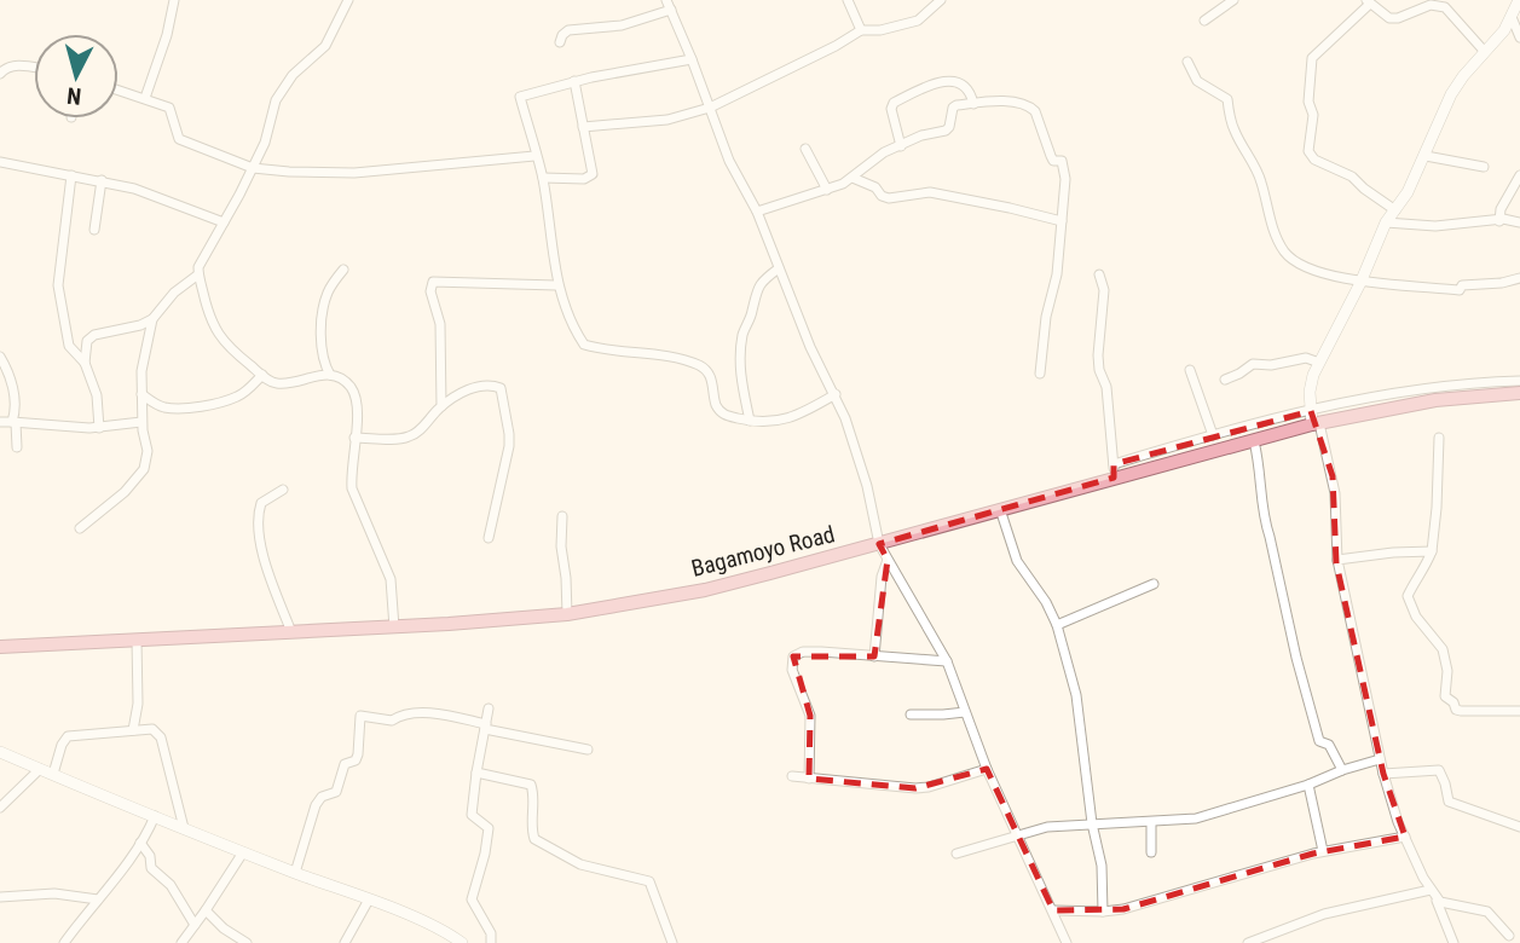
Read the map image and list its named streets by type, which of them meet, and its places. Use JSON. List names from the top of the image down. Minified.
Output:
{"streets":{"highway":["Bagamoyo Road"]},"north":"bottom"}
